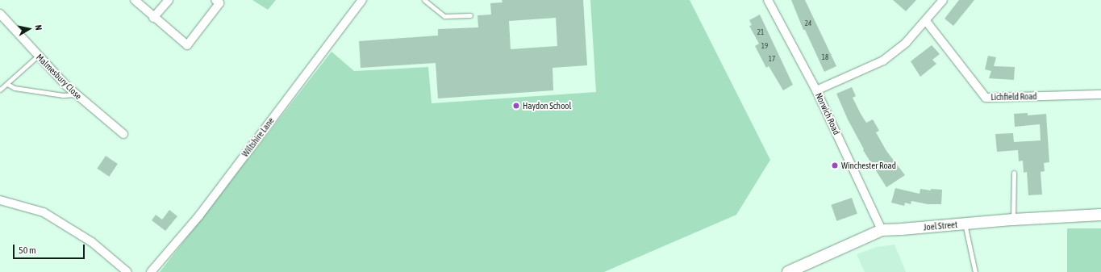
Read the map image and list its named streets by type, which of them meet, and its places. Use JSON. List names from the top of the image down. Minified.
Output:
{"streets":{"main road":["Joel Street"],"street":["Malmesbury Close","Lichfield Road","Norwich Road","Wiltshire Lane"]},"crossings":[["Norwich Road","Joel Street"]],"places":["Haydon School","Winchester Road"],"house_numbers":["24","21","19","18","17"],"scale_bar":"50 m","north":"right"}
